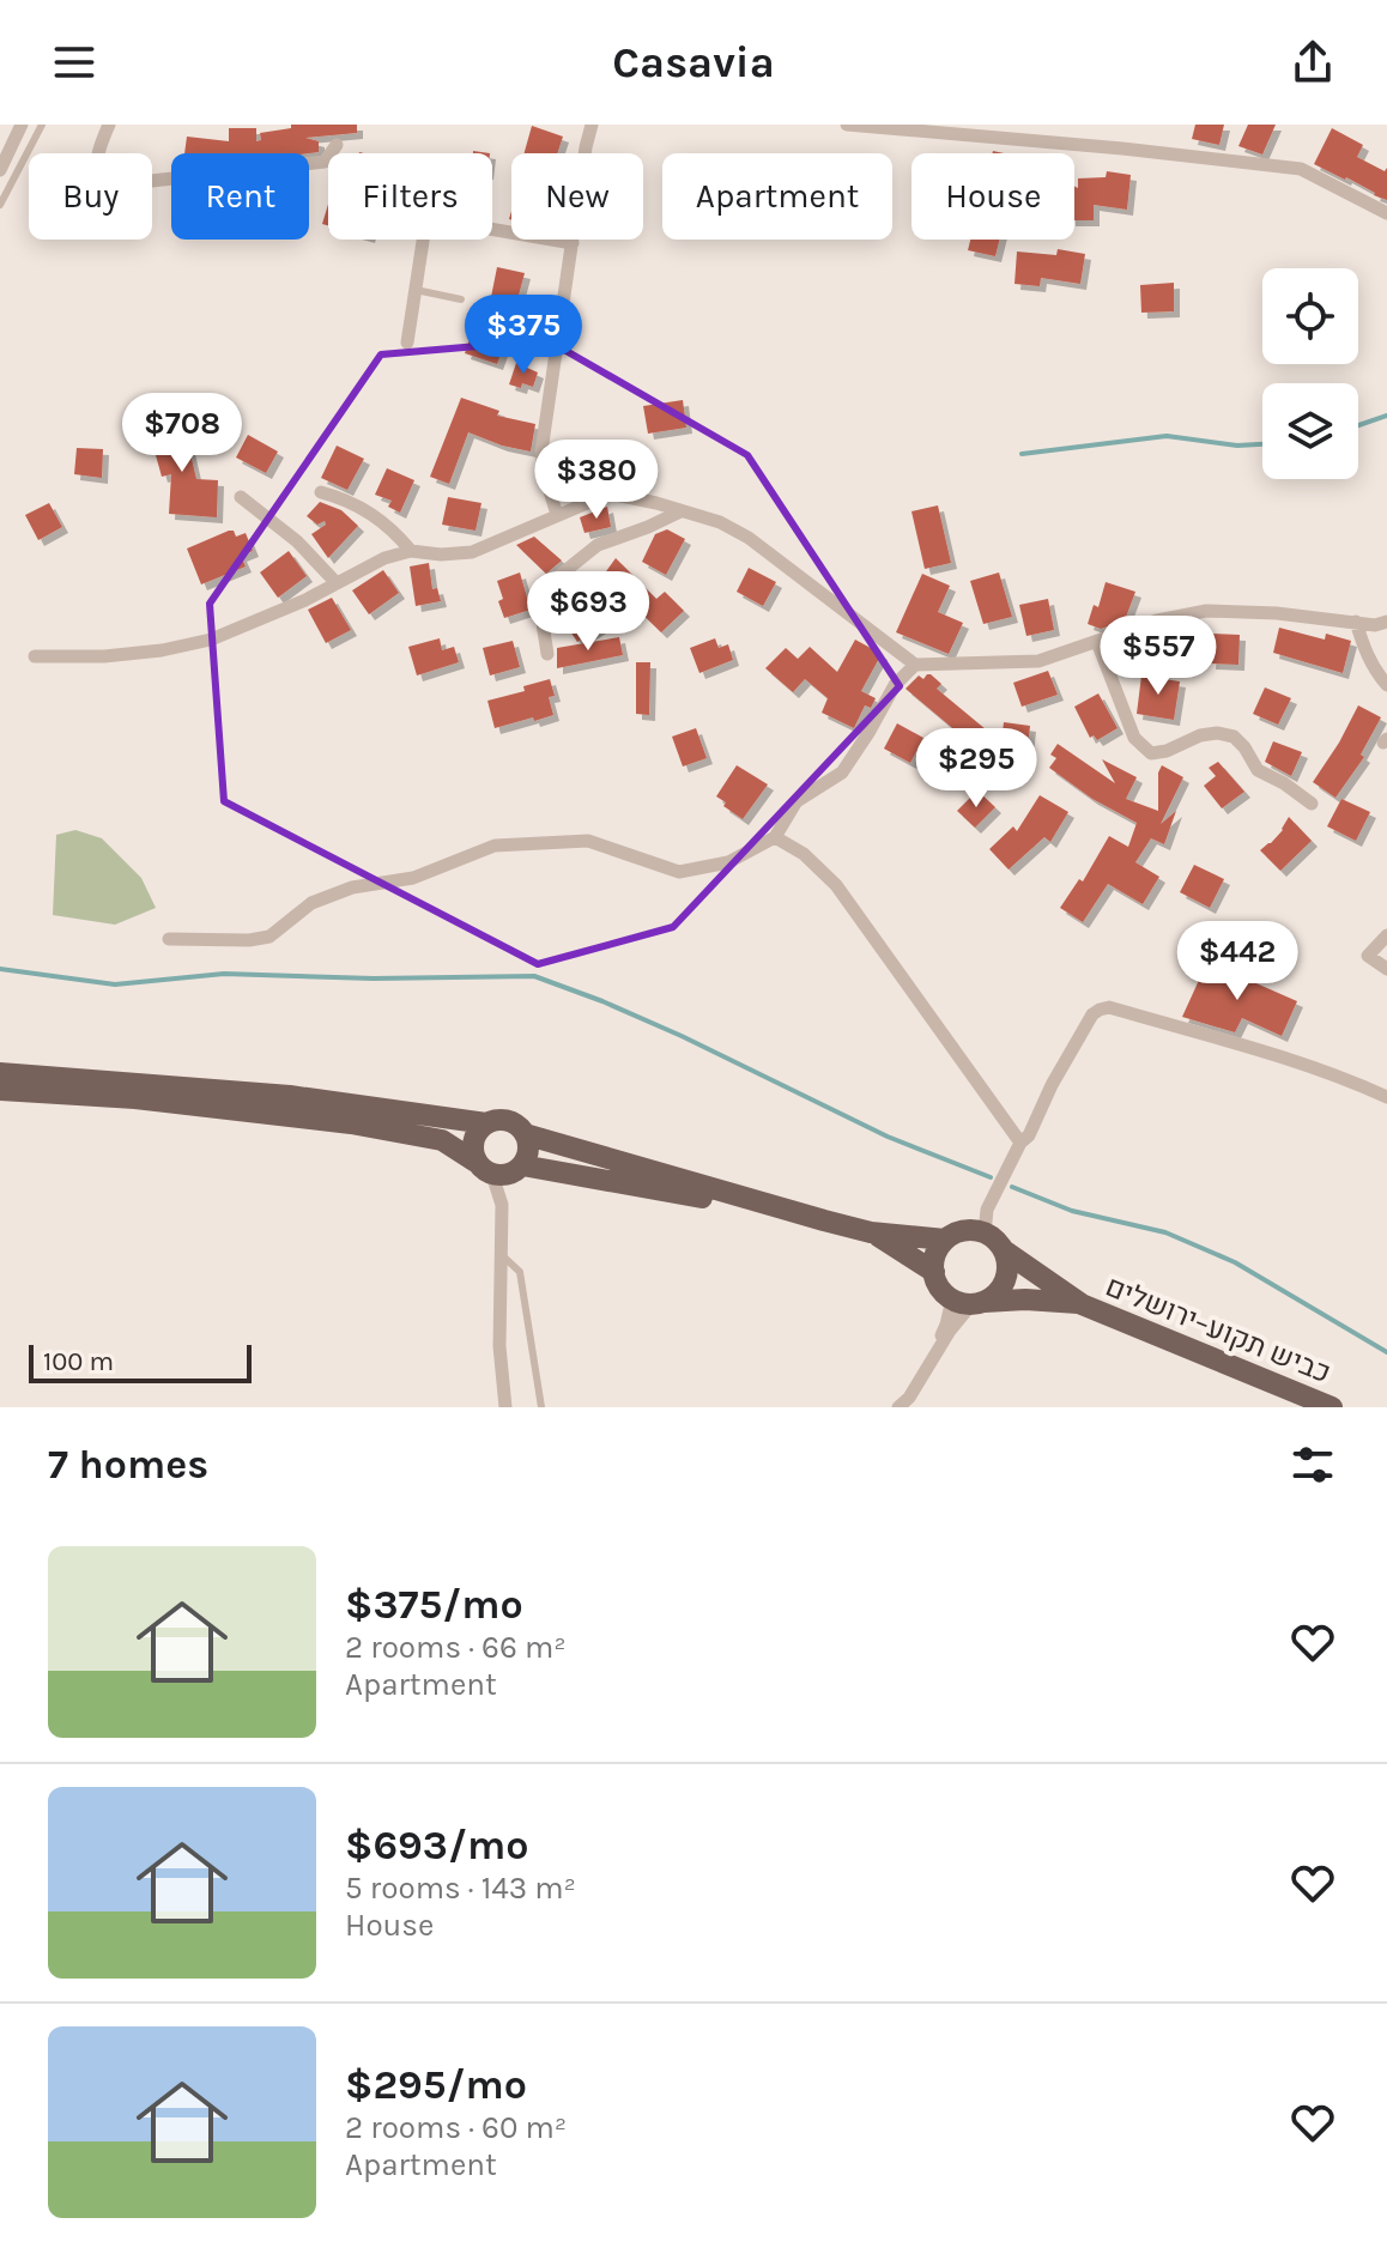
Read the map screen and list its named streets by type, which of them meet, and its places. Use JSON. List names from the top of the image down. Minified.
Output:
{"streets":{"main road":["כביש תקוע–ירושלים"]},"scale_bar":"100 m","page":{"header":"Casavia","chip":["Buy","Rent","Filters","New","Apartment","House"],"price":["$375","$708","$380","$693","$557","$295","$442"],"scale":"100 m","heading":"7 homes","list":[{"name":"$375/mo","note":"2 rooms · 66 m² · Apartment"},{"name":"$693/mo","note":"5 rooms · 143 m² · House"},{"name":"$295/mo","note":"2 rooms · 60 m² · Apartment"}]}}
